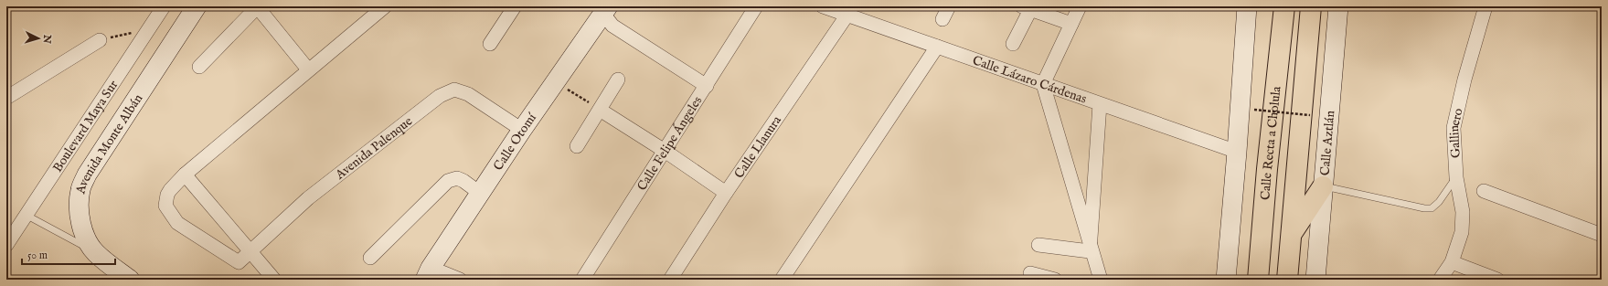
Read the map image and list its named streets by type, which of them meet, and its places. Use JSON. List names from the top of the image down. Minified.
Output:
{"streets":{"main road":["Calle Recta a Cholula"],"street":["Calle Lázaro Cárdenas","Boulevard Maya Sur","Gallinero","Calle Otomí","Calle Aztlán","Calle Felipe Ángeles","Avenida Monte Albán","Calle Llanura","Avenida Palenque"]},"crossings":[["Calle Lázaro Cárdenas","Calle Llanura"],["Calle Otomí","Avenida Palenque"]],"scale_bar":"50 m","north":"right"}
